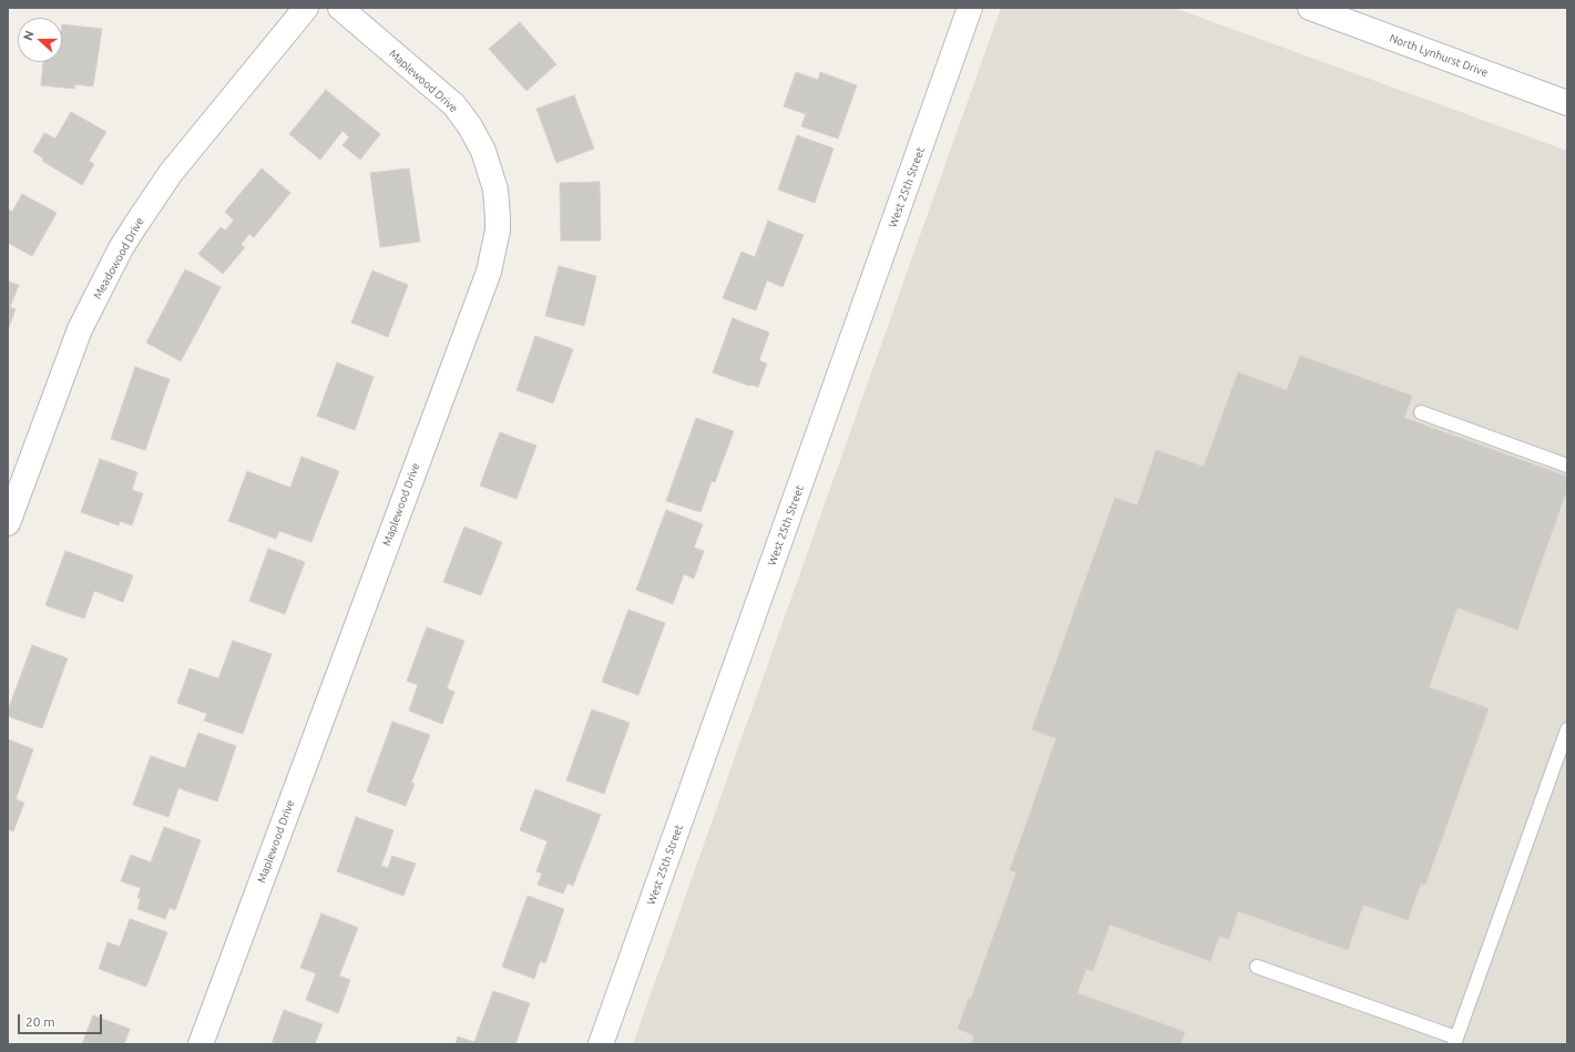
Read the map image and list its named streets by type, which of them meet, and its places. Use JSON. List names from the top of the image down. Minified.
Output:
{"streets":{"street":["North Lynhurst Drive","Maplewood Drive","West 25th Street","Meadowood Drive"]},"scale_bar":"20 m","north":"left"}
